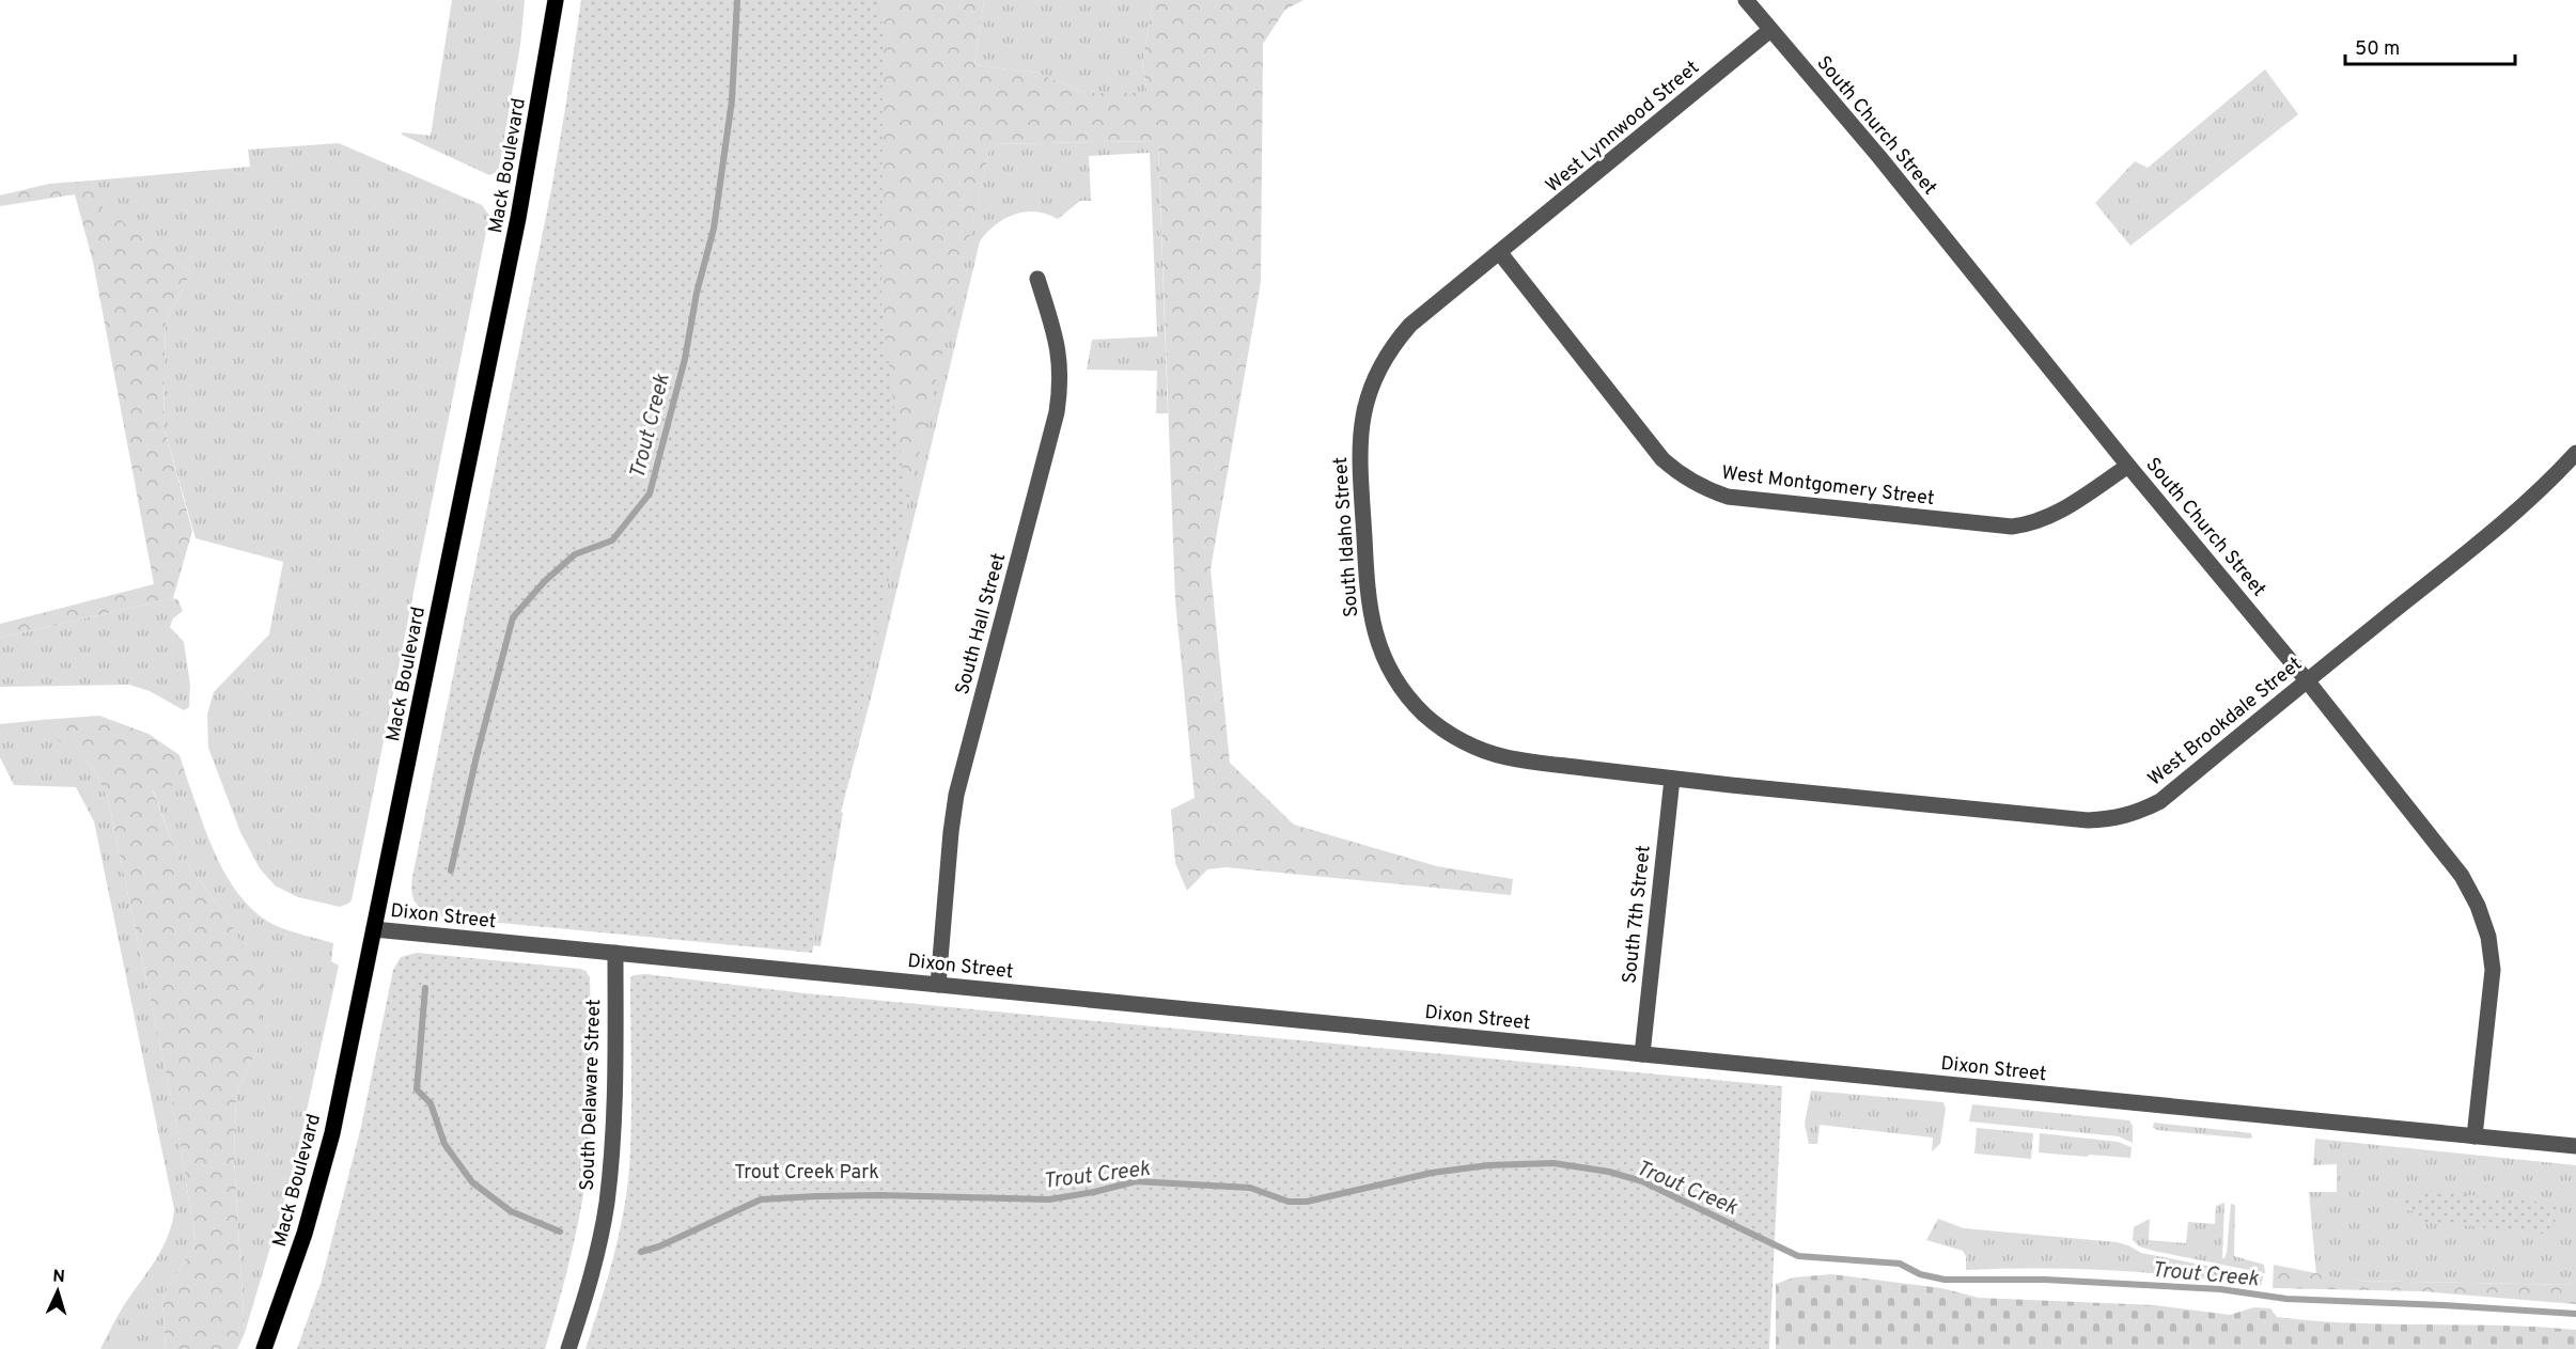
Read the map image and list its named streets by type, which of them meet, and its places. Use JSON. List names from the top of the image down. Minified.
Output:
{"streets":{"main road":["Mack Boulevard"],"street":["South Church Street","West Lynnwood Street","West Montgomery Street","South Idaho Street","South Hall Street","West Brookdale Street","South 7th Street","Dixon Street","South Delaware Street"]},"crossings":[["South Church Street","West Lynnwood Street"],["South Church Street","West Montgomery Street"],["South Church Street","West Brookdale Street"],["South Church Street","Dixon Street"],["West Lynnwood Street","West Montgomery Street"],["West Lynnwood Street","South Idaho Street"],["Mack Boulevard","Dixon Street"],["West Montgomery Street","South Idaho Street"],["South Idaho Street","West Brookdale Street"],["South Idaho Street","South 7th Street"],["South Hall Street","Dixon Street"],["West Brookdale Street","South 7th Street"],["South 7th Street","Dixon Street"],["Dixon Street","South Delaware Street"]],"water":["Trout Creek"],"parks":["Trout Creek Park"],"scale_bar":"50 m","north":"top"}
